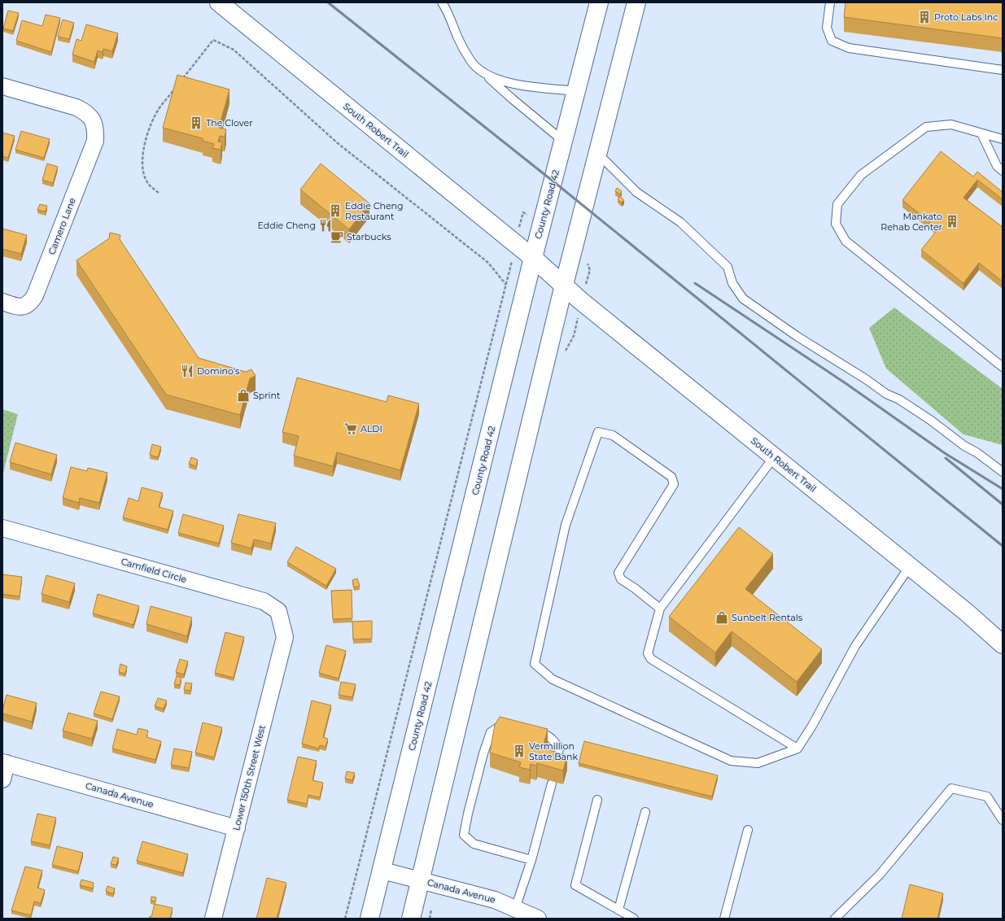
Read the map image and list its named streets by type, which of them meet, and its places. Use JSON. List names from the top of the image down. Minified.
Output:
{"streets":{"main road":["South Robert Trail","County Road 42"],"street":["Camero Lane","Camfield Circle","Lower 150th Street West","Canada Avenue"]},"crossings":[["South Robert Trail","County Road 42"],["County Road 42","Canada Avenue"],["Camfield Circle","Lower 150th Street West"],["Lower 150th Street West","Canada Avenue"]],"places":{"building":["Proto Labs Inc","The Clover","Eddie Cheng Restaurant","Mankato Rehab Center","Vermillion State Bank"],"restaurant":["Eddie Cheng","Domino's"],"cafe":["Starbucks"],"shop":["Sprint","Sunbelt Rentals"],"supermarket":["ALDI"]}}
